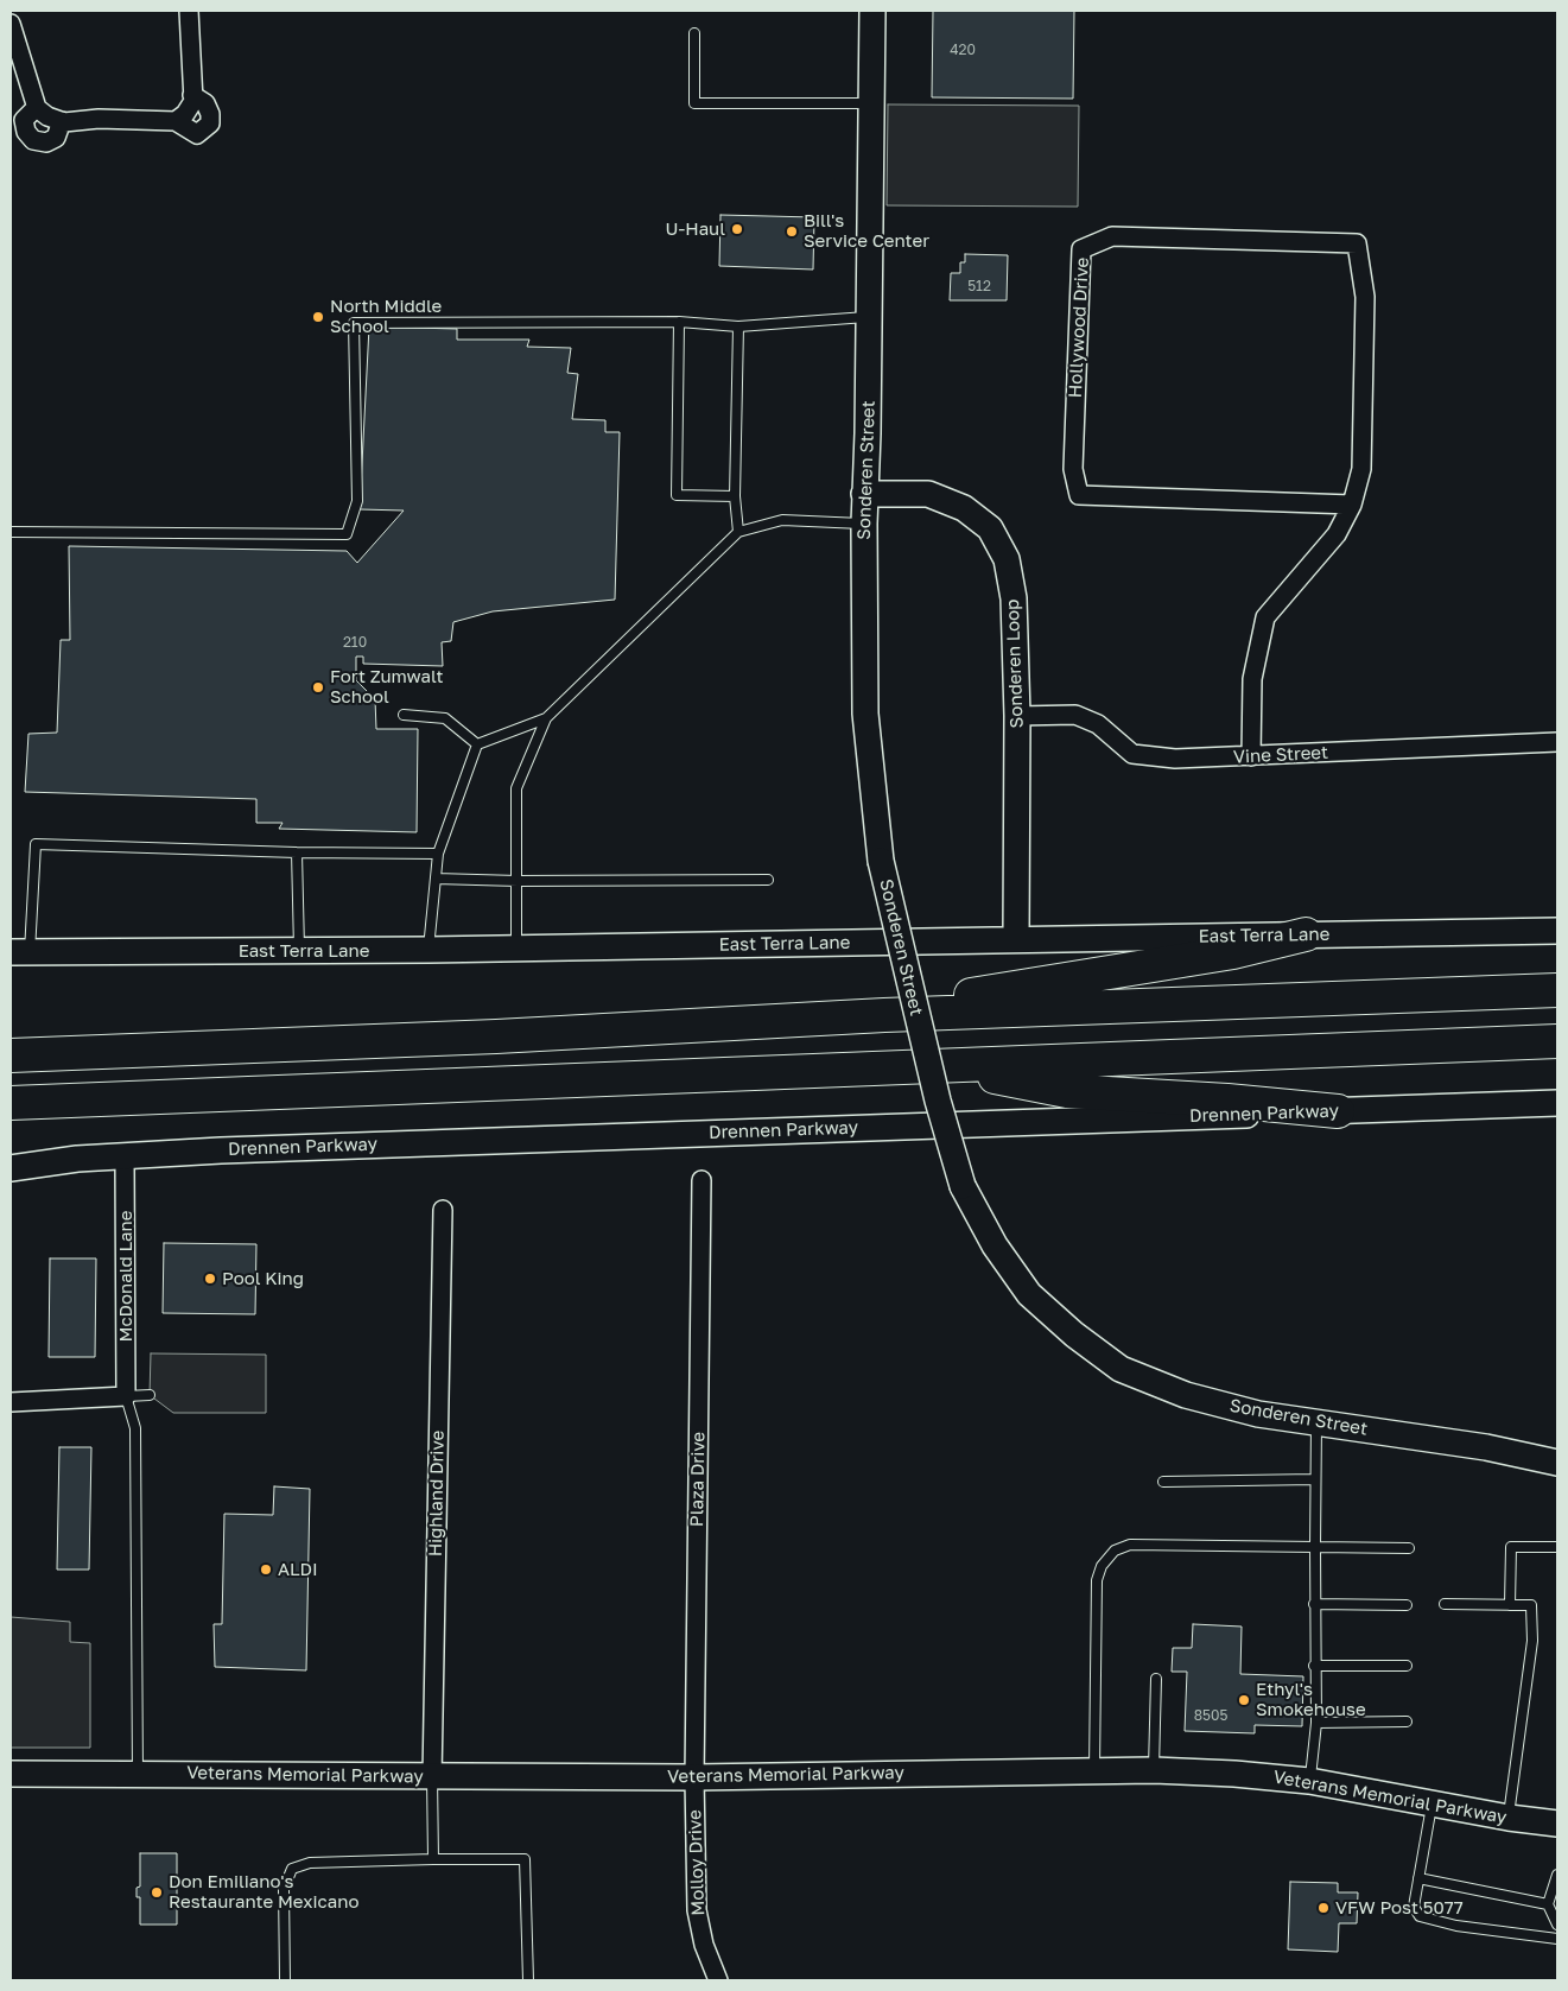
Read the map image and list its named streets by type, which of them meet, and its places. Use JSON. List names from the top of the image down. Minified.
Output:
{"streets":{"street":["Hollywood Drive","Sonderen Street","Sonderen Loop","Vine Street","East Terra Lane","Drennen Parkway","McDonald Lane","Plaza Drive","Highland Drive","Veterans Memorial Parkway","Molloy Drive"]},"crossings":[["Hollywood Drive","Vine Street"],["Sonderen Street","Sonderen Loop"],["Sonderen Loop","Vine Street"],["Sonderen Loop","East Terra Lane"],["Drennen Parkway","McDonald Lane"],["Plaza Drive","Veterans Memorial Parkway"],["Plaza Drive","Molloy Drive"],["Highland Drive","Veterans Memorial Parkway"],["Veterans Memorial Parkway","Molloy Drive"]],"places":["U-Haul","Bill's Service Center","North Middle School","Fort Zumwalt School","Pool King","ALDI","Ethyl's Smokehouse","Don Emiliano's Restaurante Mexicano","VFW Post 5077"],"house_numbers":["420","512","210","8505"]}
